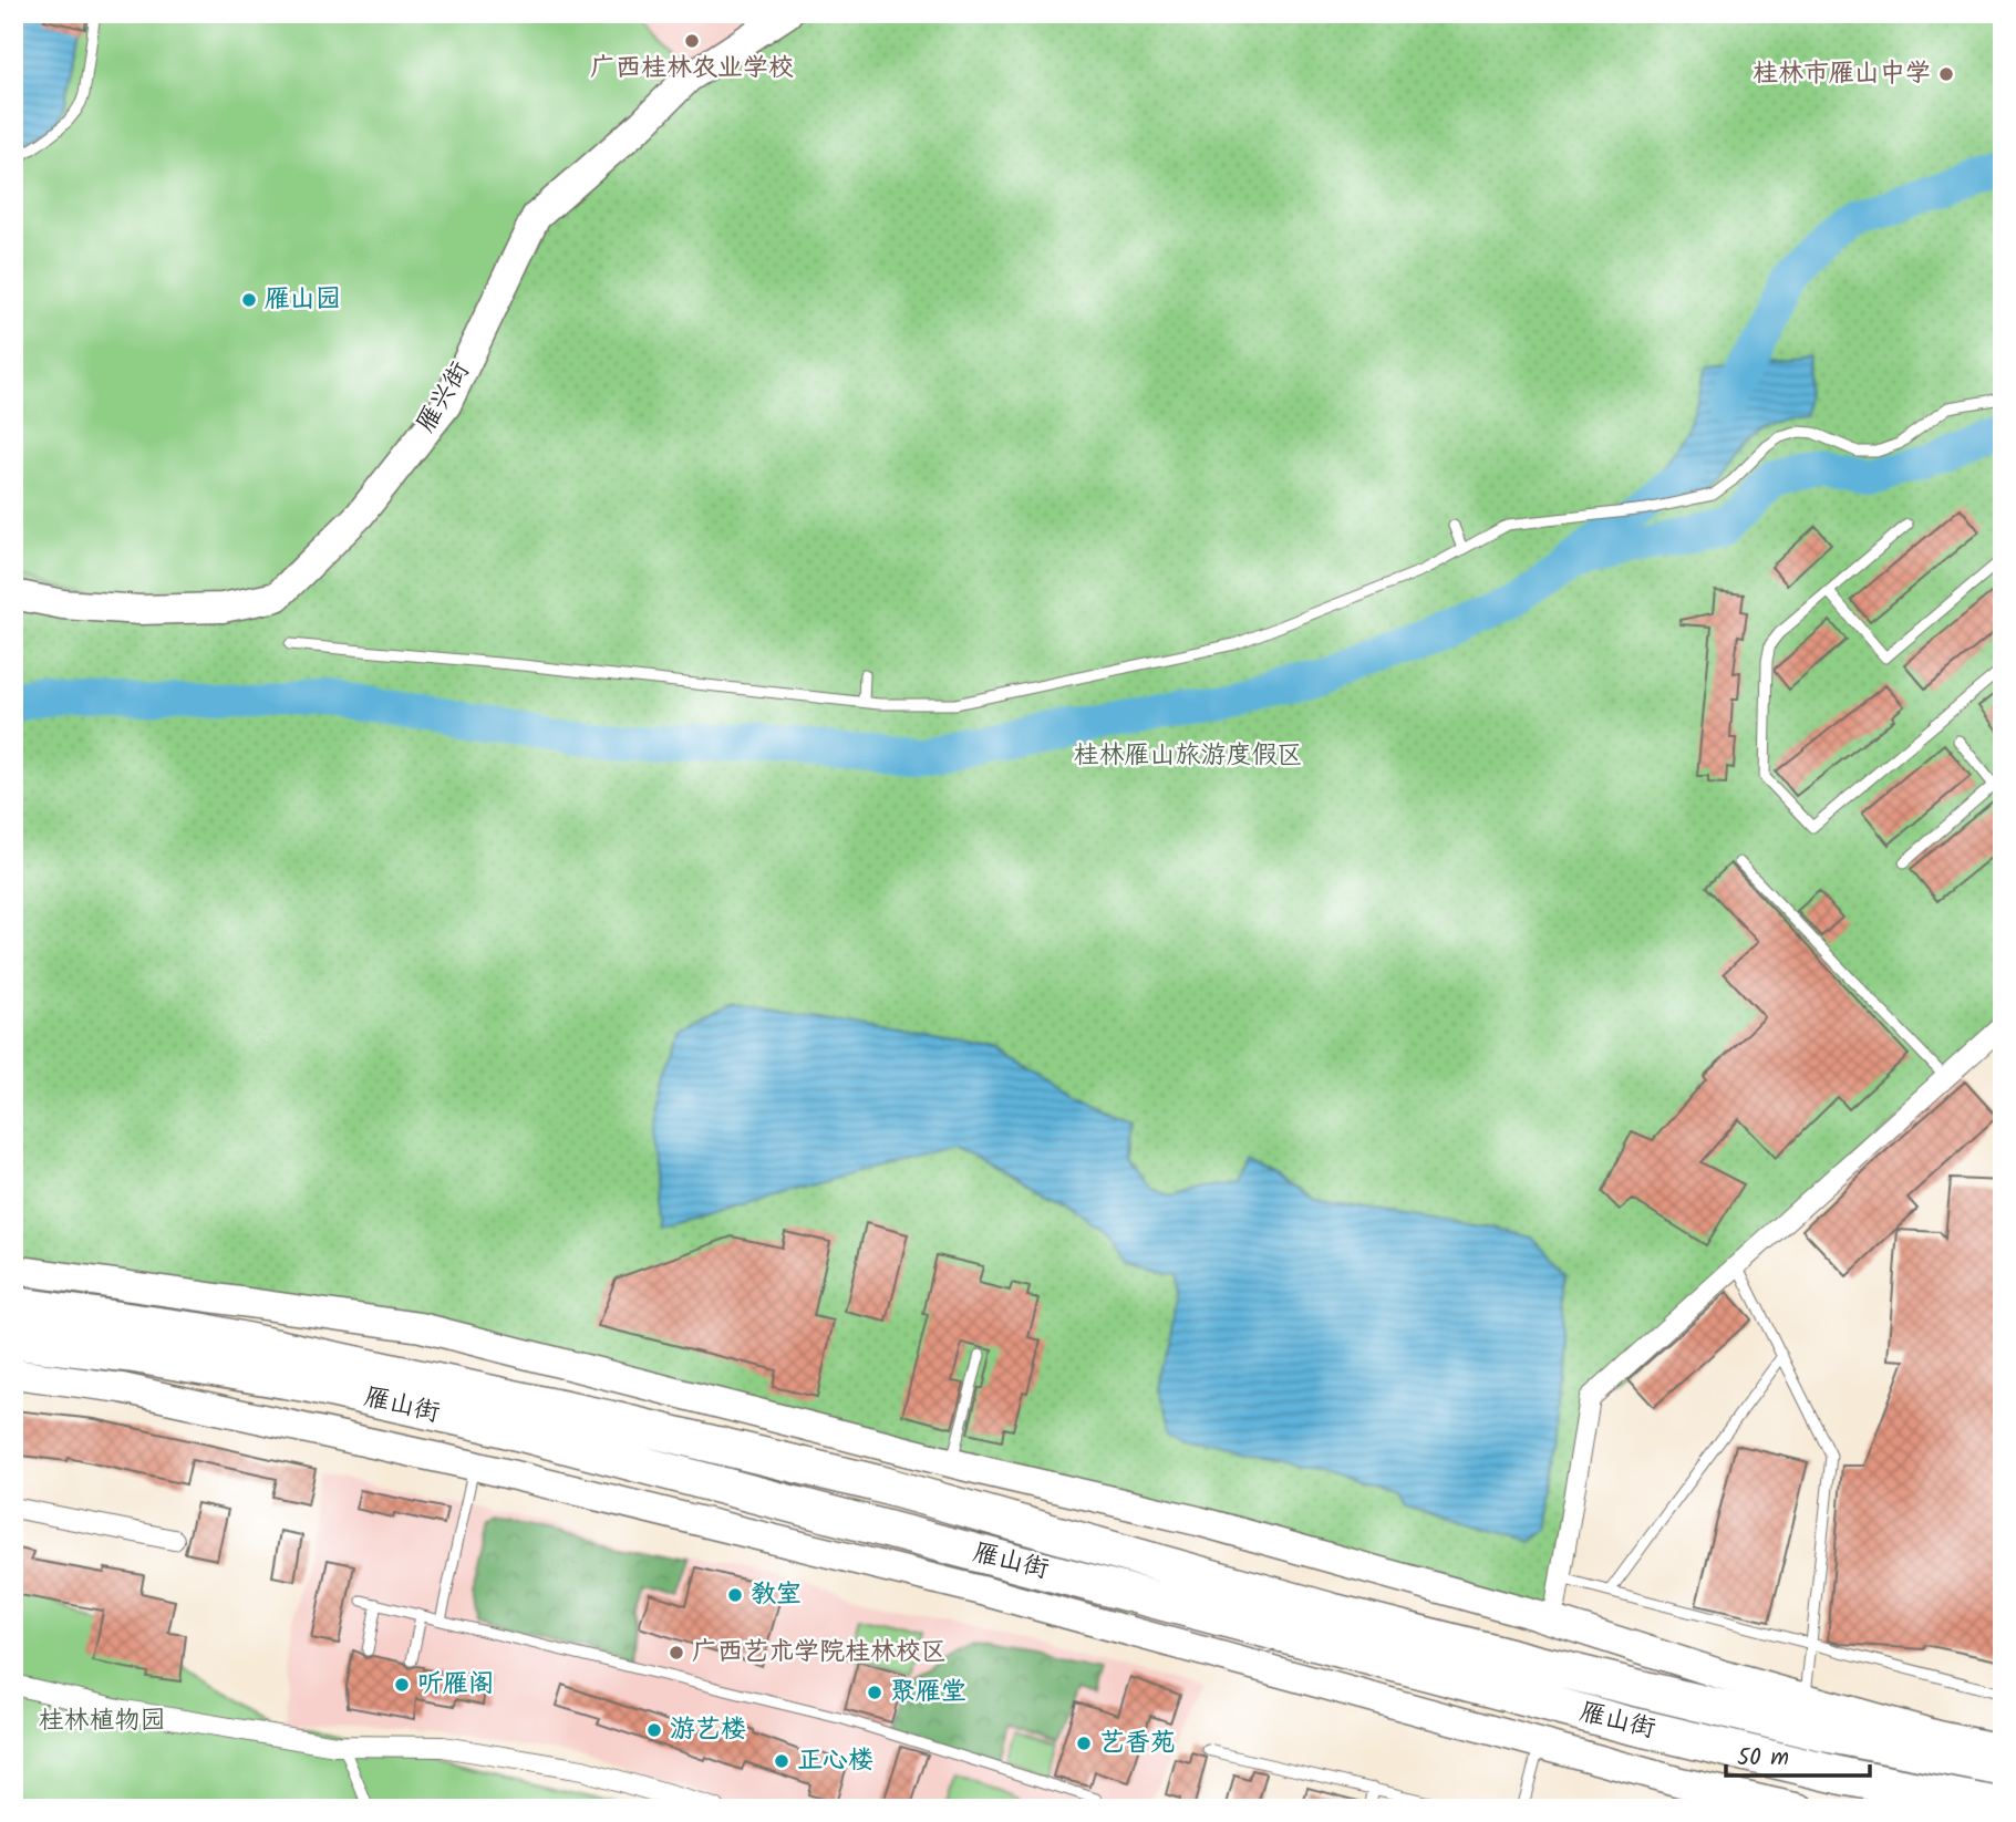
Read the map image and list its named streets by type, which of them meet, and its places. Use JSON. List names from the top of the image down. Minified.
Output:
{"streets":{"highway":["雁山街"],"street":["雁兴街"]},"parks":["桂林雁山旅游度假区","桂林植物园"],"places":["广西桂林农业学校","桂林市雁山中学","雁山园","教室","广西艺术学院桂林校区","听雁阁","聚雁堂","游艺楼","艺香苑","正心楼"],"scale_bar":"50 m"}
